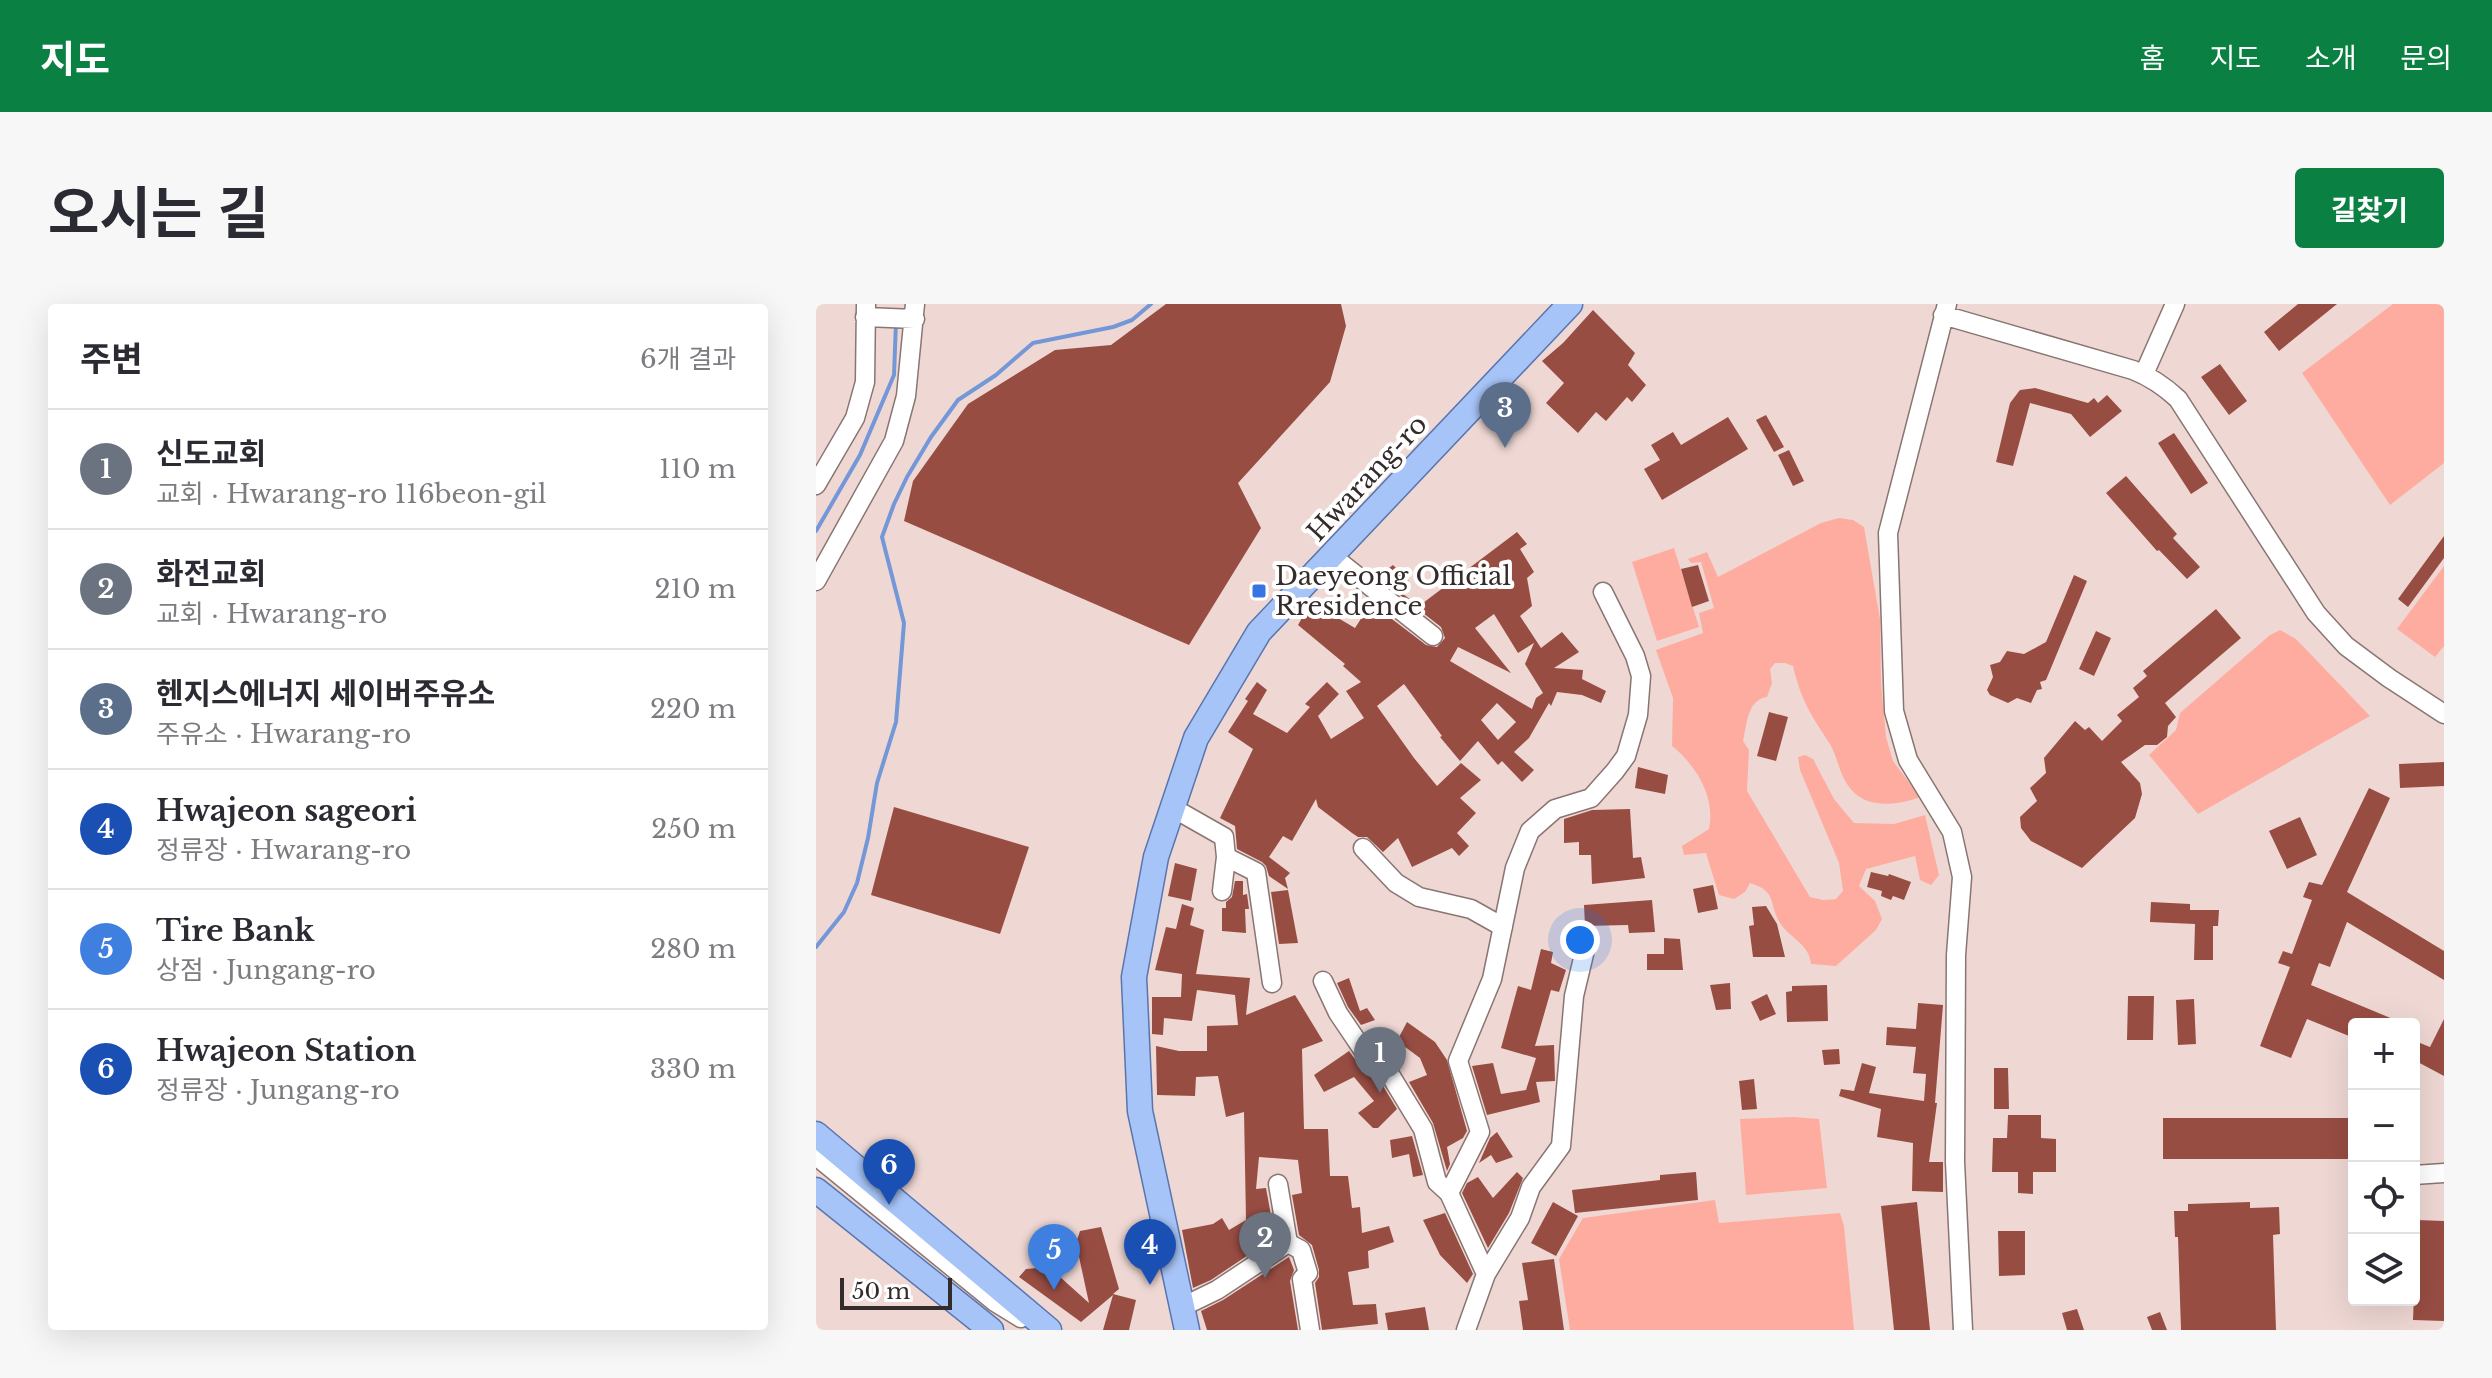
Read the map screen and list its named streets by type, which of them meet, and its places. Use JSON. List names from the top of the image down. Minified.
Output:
{"streets":{"main road":["Hwarang-ro"]},"places":{"transit":["Daeyeong Official Rresidence"]},"scale_bar":"50 m","page":{"header":"지도","nav":["홈","지도","소개","문의"],"title":"오시는 길","buttons":"길찾기","heading":["주변","6개 결과"],"pins":["3","1","6","2","4","5"],"list":[{"mark":"1","name":"신도교회","note":"교회 · Hwarang-ro 116beon-gil","value":"110 m"},{"mark":"2","name":"화전교회","note":"교회 · Hwarang-ro","value":"210 m"},{"mark":"3","name":"헨지스에너지 세이버주유소","note":"주유소 · Hwarang-ro","value":"220 m"},{"mark":"4","name":"Hwajeon sageori","note":"정류장 · Hwarang-ro","value":"250 m"},{"mark":"5","name":"Tire Bank","note":"상점 · Jungang-ro","value":"280 m"},{"mark":"6","name":"Hwajeon Station","note":"정류장 · Jungang-ro","value":"330 m"}],"map_buttons":["+","−"],"scale":"50 m"}}
